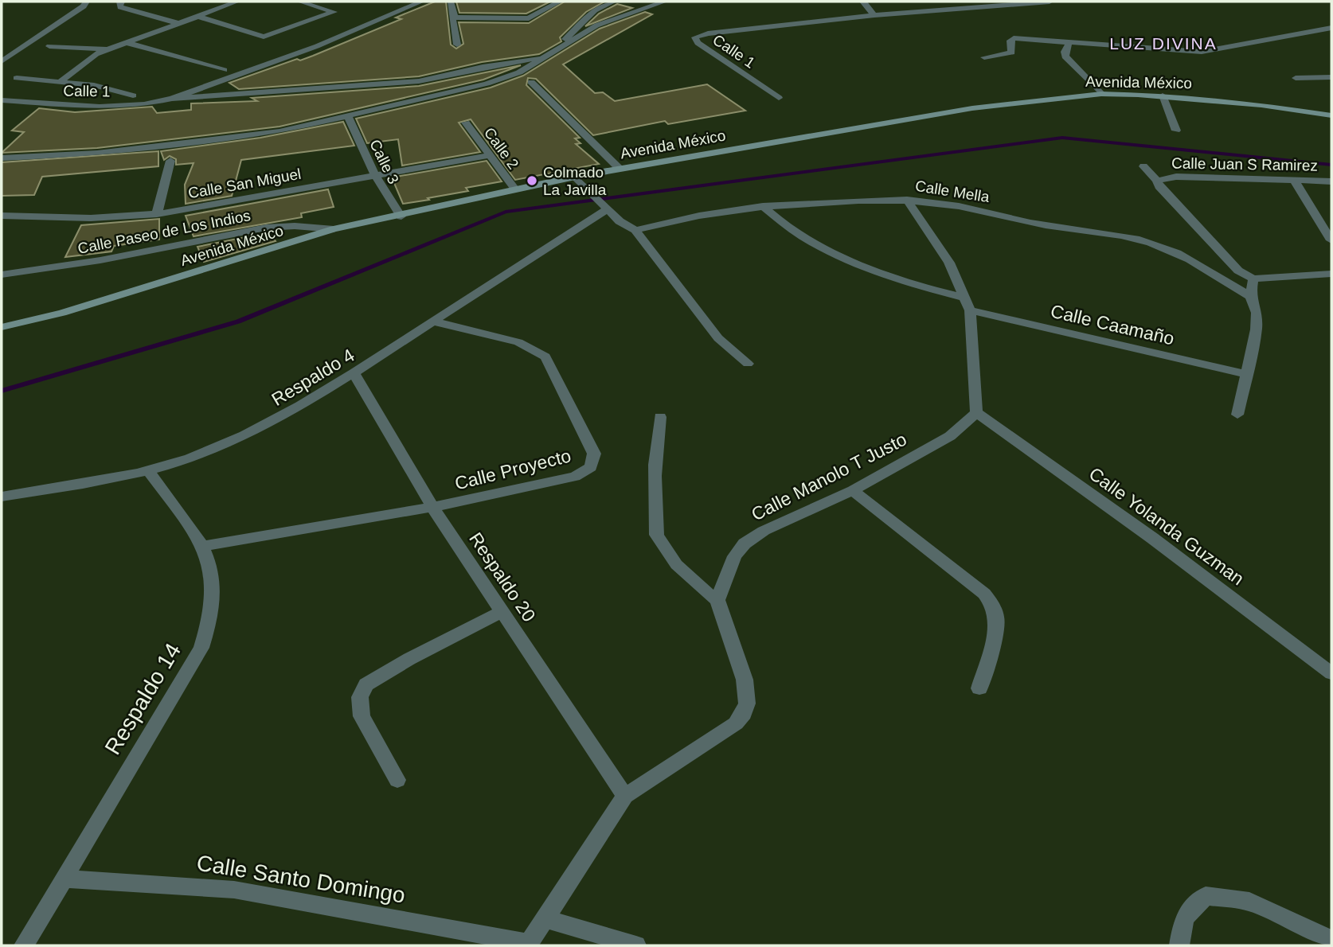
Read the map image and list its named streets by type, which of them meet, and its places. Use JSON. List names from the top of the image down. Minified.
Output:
{"streets":{"street":["Calle 1","Avenida México","Calle 2","Calle 3","Calle Juan S Ramirez","Calle San Miguel","Calle Mella","Calle Paseo de Los Indios","Calle Caamaño","Respaldo 4","Calle Proyecto","Calle Manolo T Justo","Calle Yolanda Guzman","Respaldo 20","Respaldo 14","Calle Santo Domingo"]},"crossings":[["Avenida México","Calle 2"],["Avenida México","Calle 3"],["Avenida México","Calle Paseo de Los Indios"],["Calle 2","Calle San Miguel"],["Calle 3","Calle San Miguel"],["Calle Mella","Calle Caamaño"],["Respaldo 4","Calle Proyecto"],["Respaldo 4","Respaldo 20"],["Respaldo 4","Respaldo 14"],["Calle Proyecto","Respaldo 20"],["Calle Proyecto","Respaldo 14"],["Calle Manolo T Justo","Calle Yolanda Guzman"],["Respaldo 14","Calle Santo Domingo"]],"districts":["LUZ DIVINA"],"places":["Colmado La Javilla"]}
